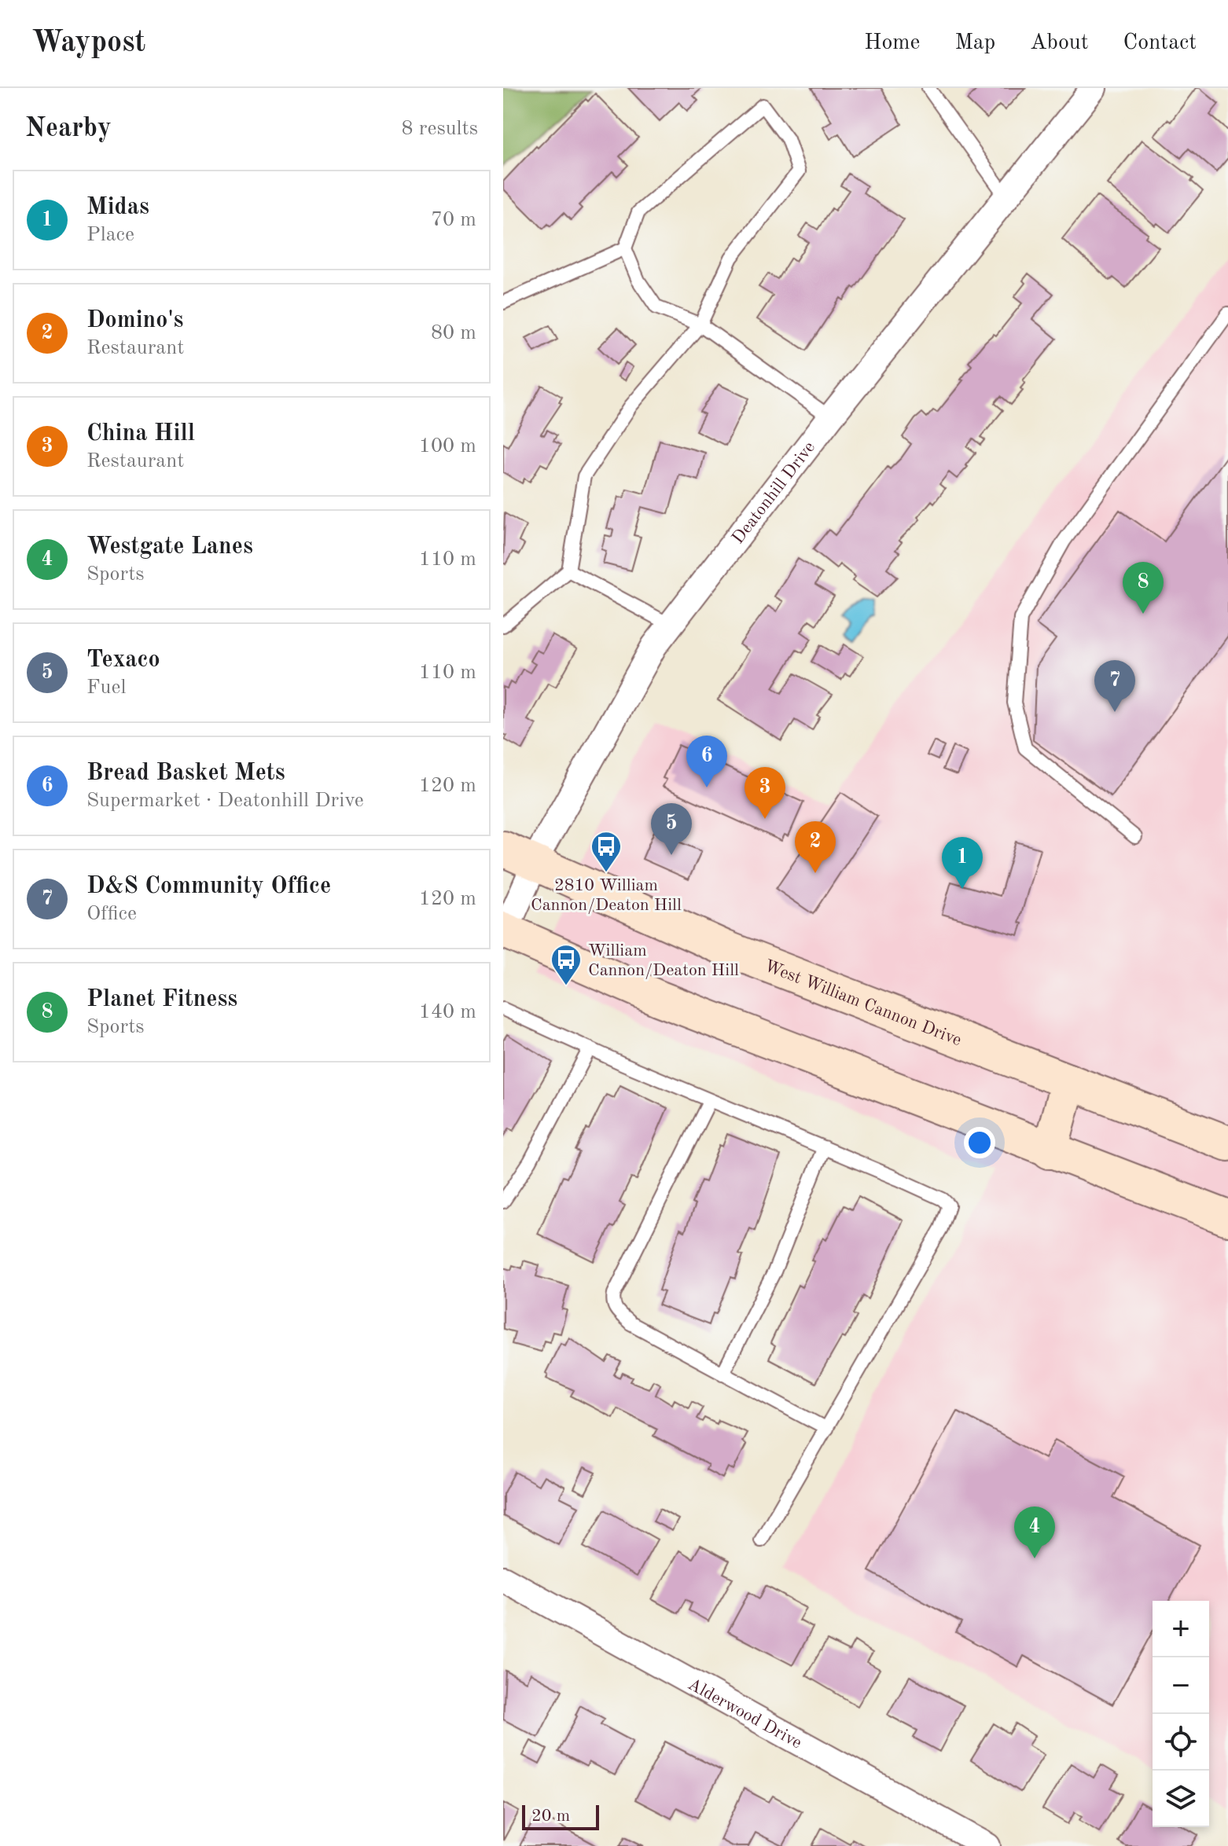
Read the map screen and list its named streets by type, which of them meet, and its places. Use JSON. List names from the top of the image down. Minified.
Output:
{"streets":{"main road":["West William Cannon Drive"],"street":["Deatonhill Drive","Alderwood Drive"]},"crossings":[["Deatonhill Drive","West William Cannon Drive"]],"places":{"bus stop":["2810 William Cannon/Deaton Hill","William Cannon/Deaton Hill"]},"scale_bar":"20 m","page":{"header":"Waypost","nav":["Home","Map","About","Contact"],"heading":["Nearby","8 results"],"list":[{"mark":"1","name":"Midas","note":"Place","value":"70 m"},{"mark":"2","name":"Domino's","note":"Restaurant","value":"80 m"},{"mark":"3","name":"China Hill","note":"Restaurant","value":"100 m"},{"mark":"4","name":"Westgate Lanes","note":"Sports","value":"110 m"},{"mark":"5","name":"Texaco","note":"Fuel","value":"110 m"},{"mark":"6","name":"Bread Basket Mets","note":"Supermarket · Deatonhill Drive","value":"120 m"},{"mark":"7","name":"D&S Community Office","note":"Office","value":"120 m"},{"mark":"8","name":"Planet Fitness","note":"Sports","value":"140 m"}],"pins":["8","7","6","3","5","2","1","4"],"map_buttons":["+","−"],"scale":"20 m"}}
